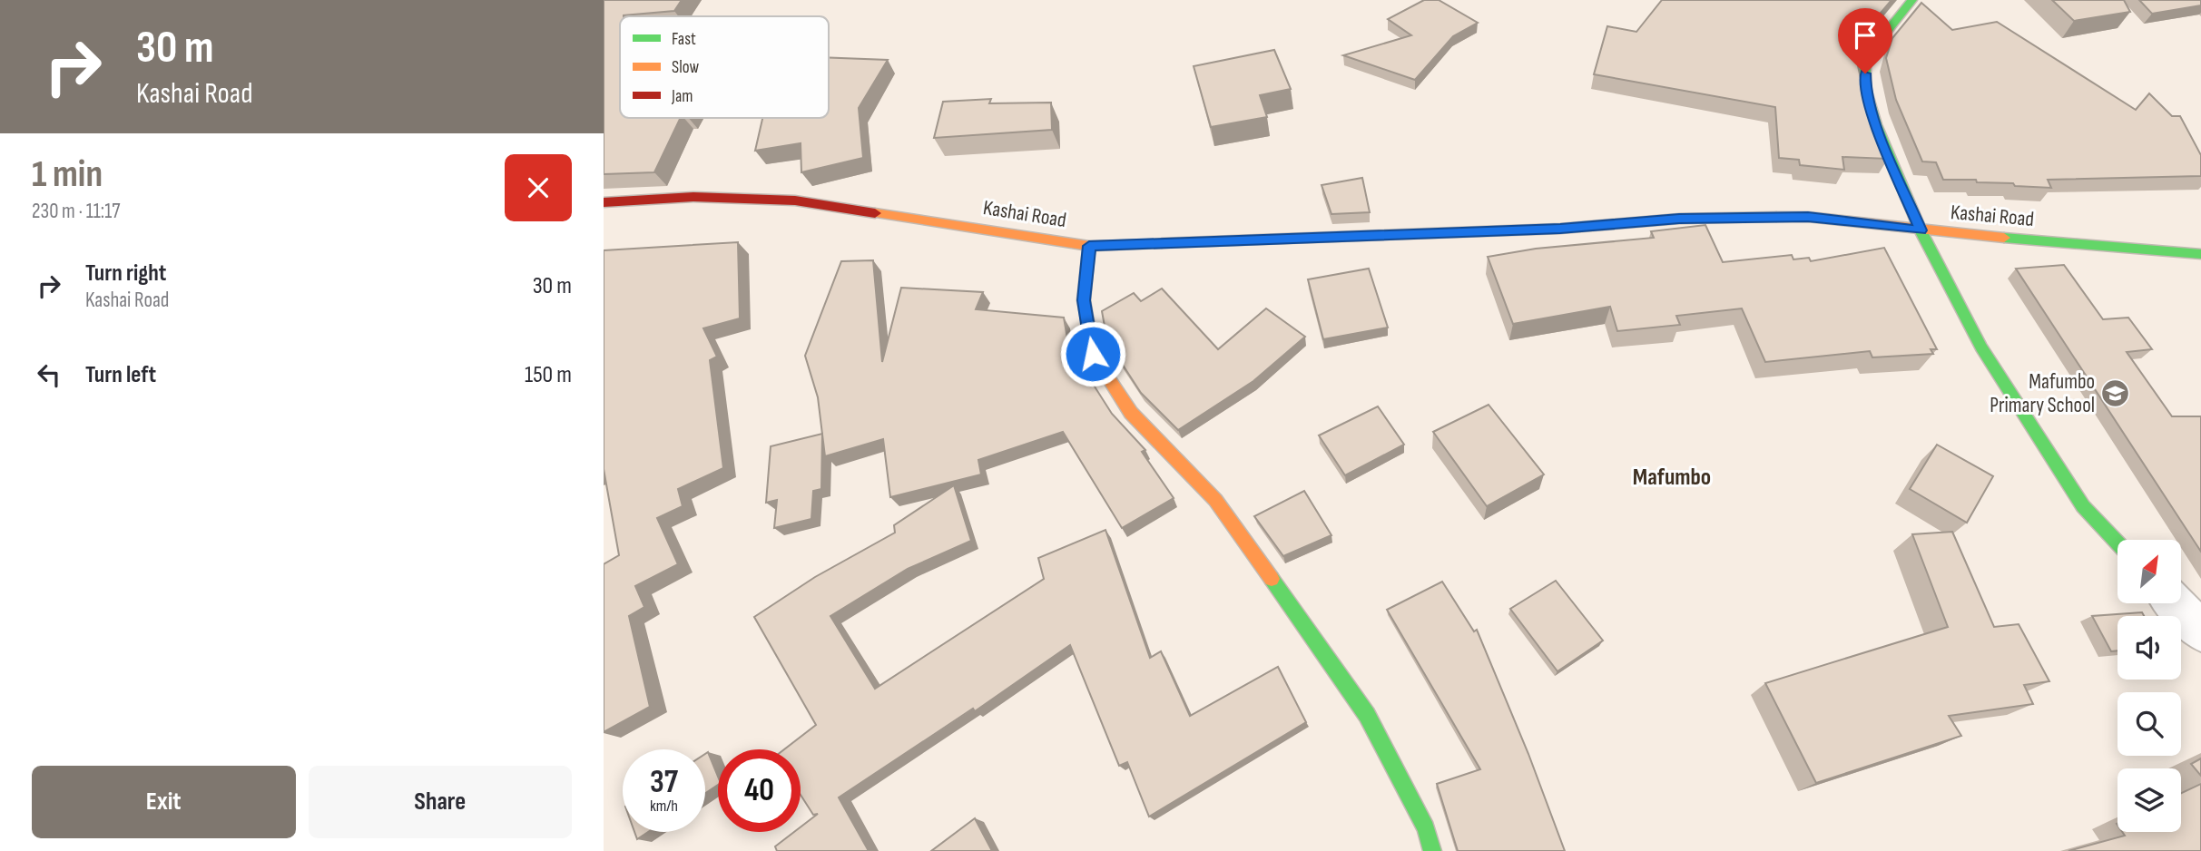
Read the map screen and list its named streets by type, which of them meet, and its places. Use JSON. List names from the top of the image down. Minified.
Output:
{"streets":{"street":["Kashai Road"]},"districts":["Mafumbo"],"places":{"school or university":["Mafumbo Primary School"]},"legend":["Fast","Slow","Jam"],"north":"top right","page":{"turn":["30 m","Kashai Road"],"heading":["1 min","230 m · 11:17"],"list":[{"name":"Turn right","note":"Kashai Road","value":"30 m"},{"name":"Turn left","value":"150 m"}],"speed":"37 km/h","limit":"40","buttons":["Exit","Share"]}}
